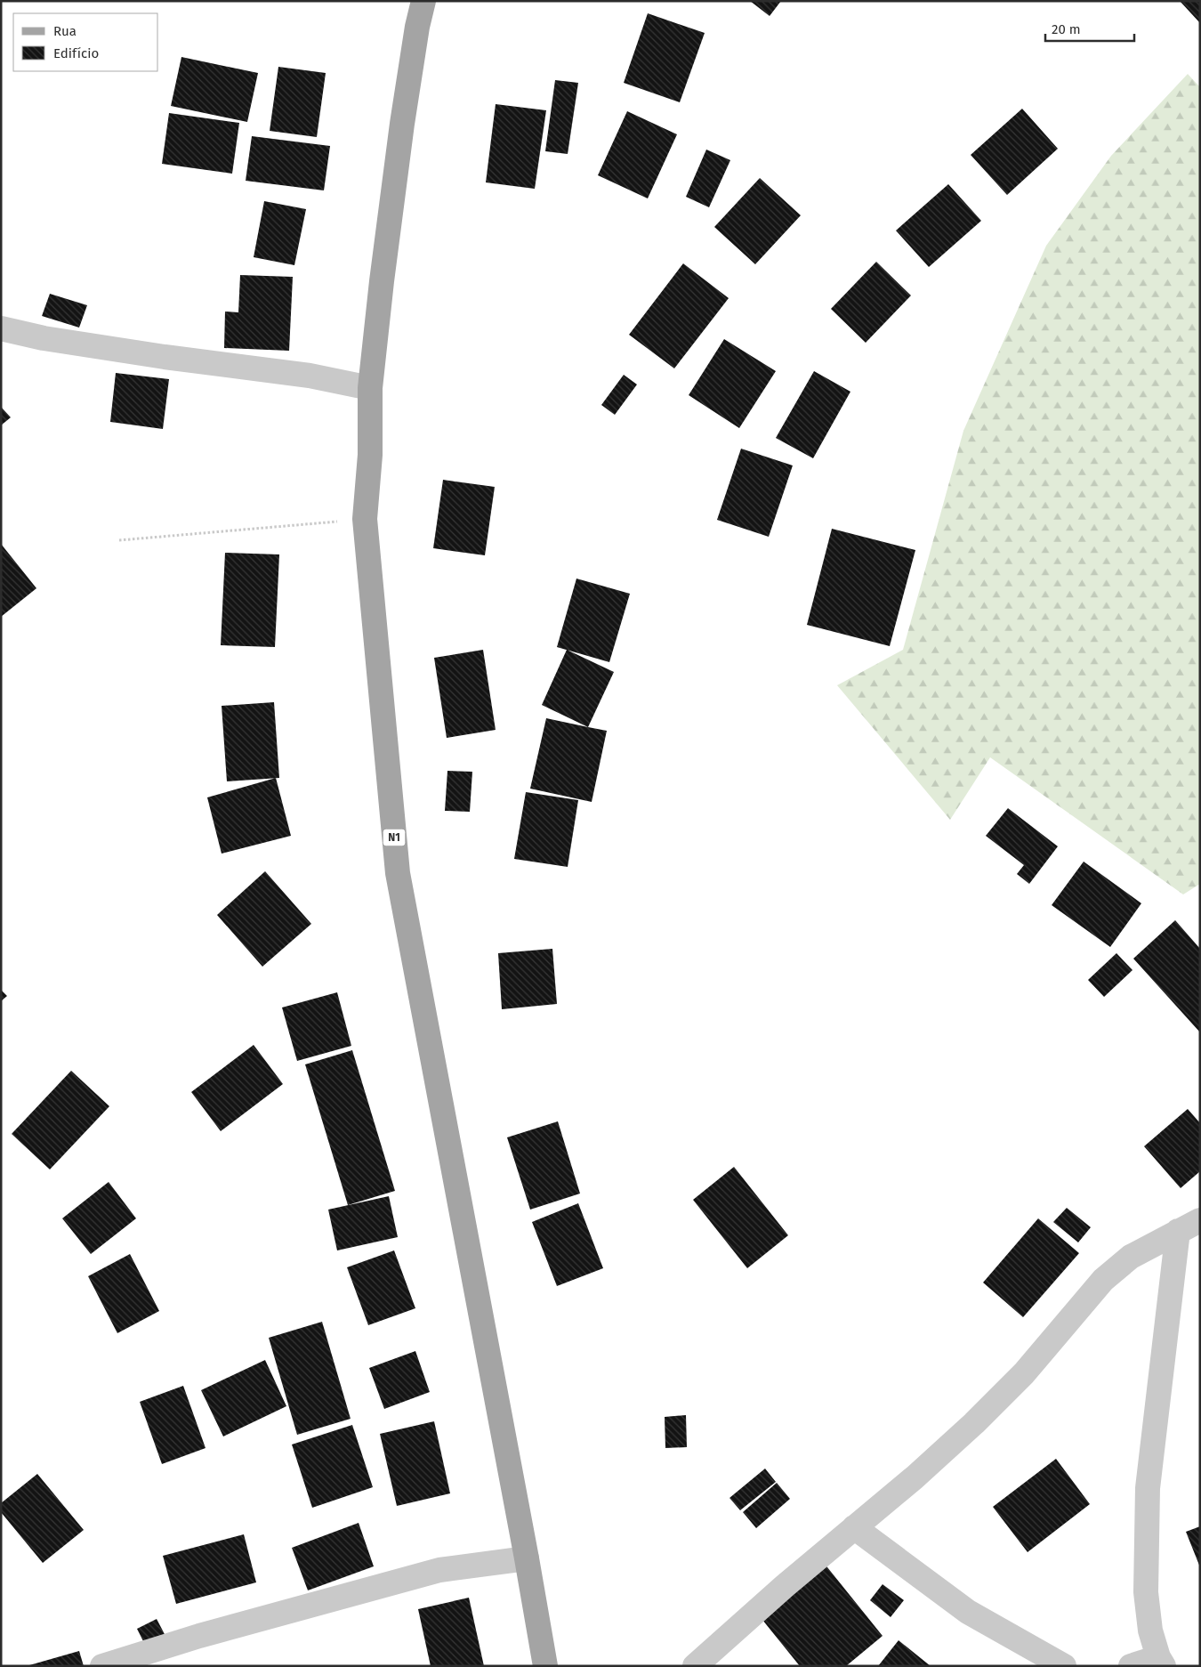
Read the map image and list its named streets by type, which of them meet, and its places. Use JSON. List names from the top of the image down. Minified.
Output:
{"streets":{"main road":["N1"]},"legend":["Rua","Edifício"],"scale_bar":"20 m"}
